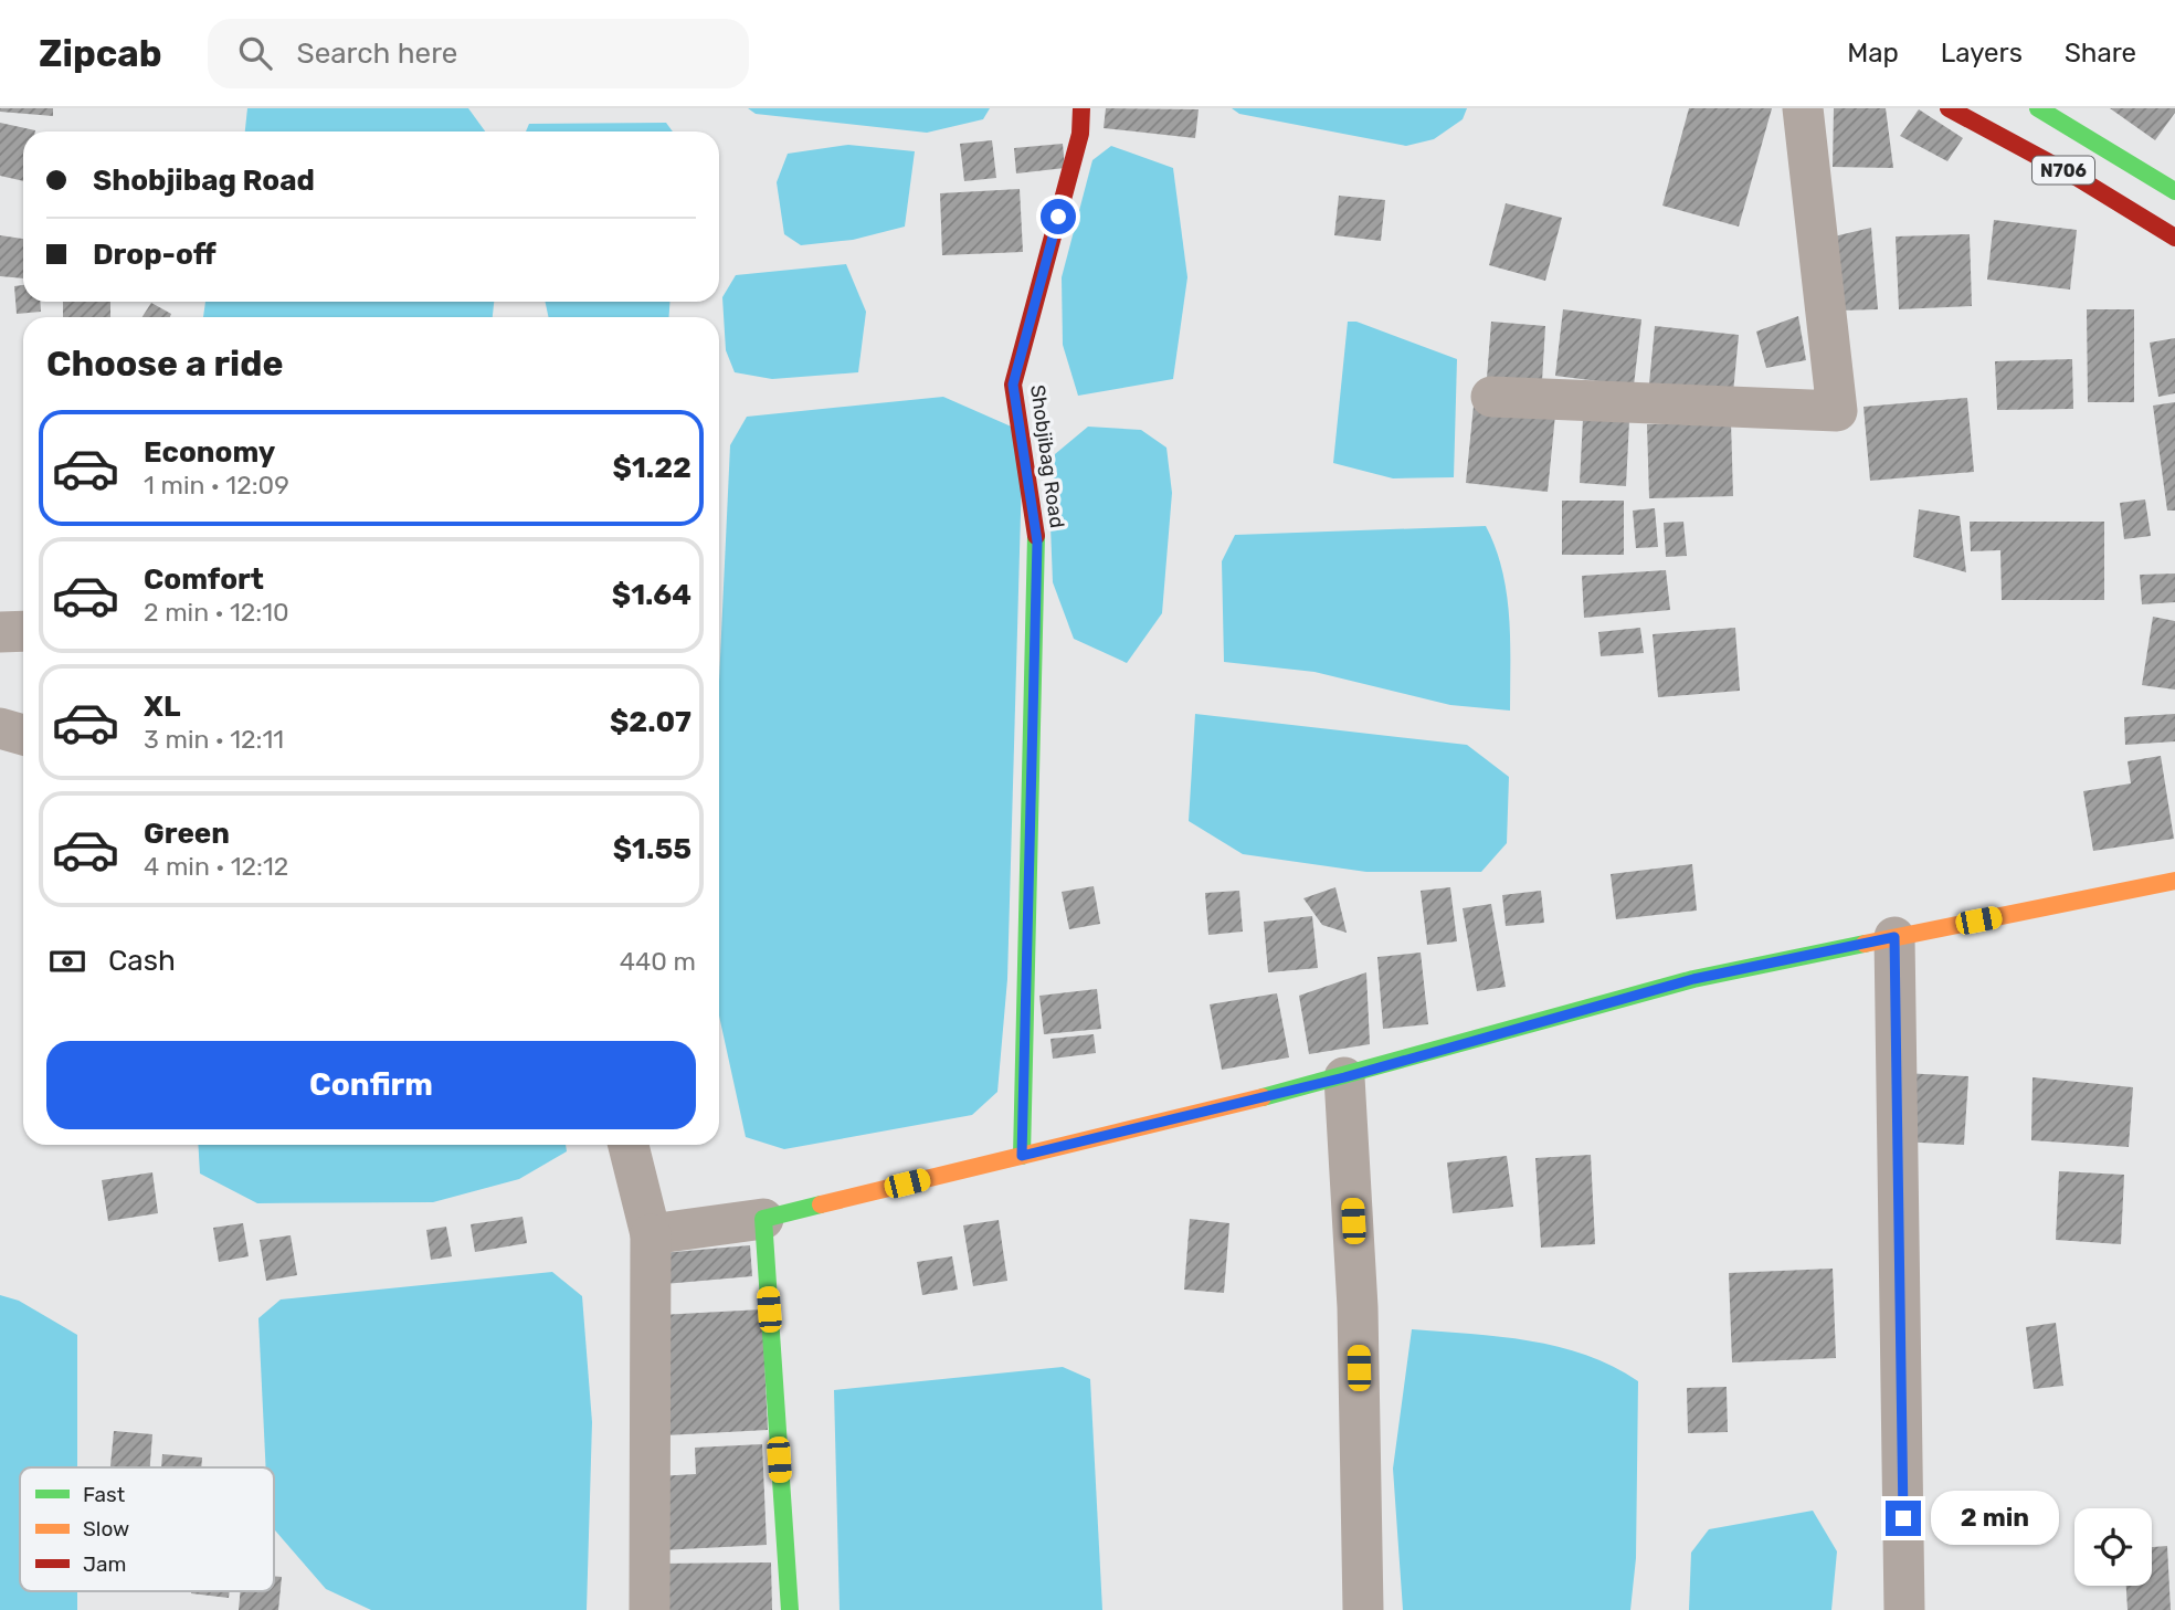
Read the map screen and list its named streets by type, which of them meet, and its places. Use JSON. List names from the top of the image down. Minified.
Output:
{"streets":{"main road":["N706","Shobjibag Road"]},"legend":["Fast","Slow","Jam"],"page":{"header":"Zipcab","search":"Search here","nav":["Map","Layers","Share"],"banner":["Shobjibag Road","Drop-off"],"heading":"Choose a ride","list":[{"name":"Economy","note":"1 min · 12:09","value":"$1.22"},{"name":"Comfort","note":"2 min · 12:10","value":"$1.64"},{"name":"XL","note":"3 min · 12:11","value":"$2.07"},{"name":"Green","note":"4 min · 12:12","value":"$1.55"}],"pay":["Cash","440 m"],"buttons":"Confirm","bubble":"2 min"}}
